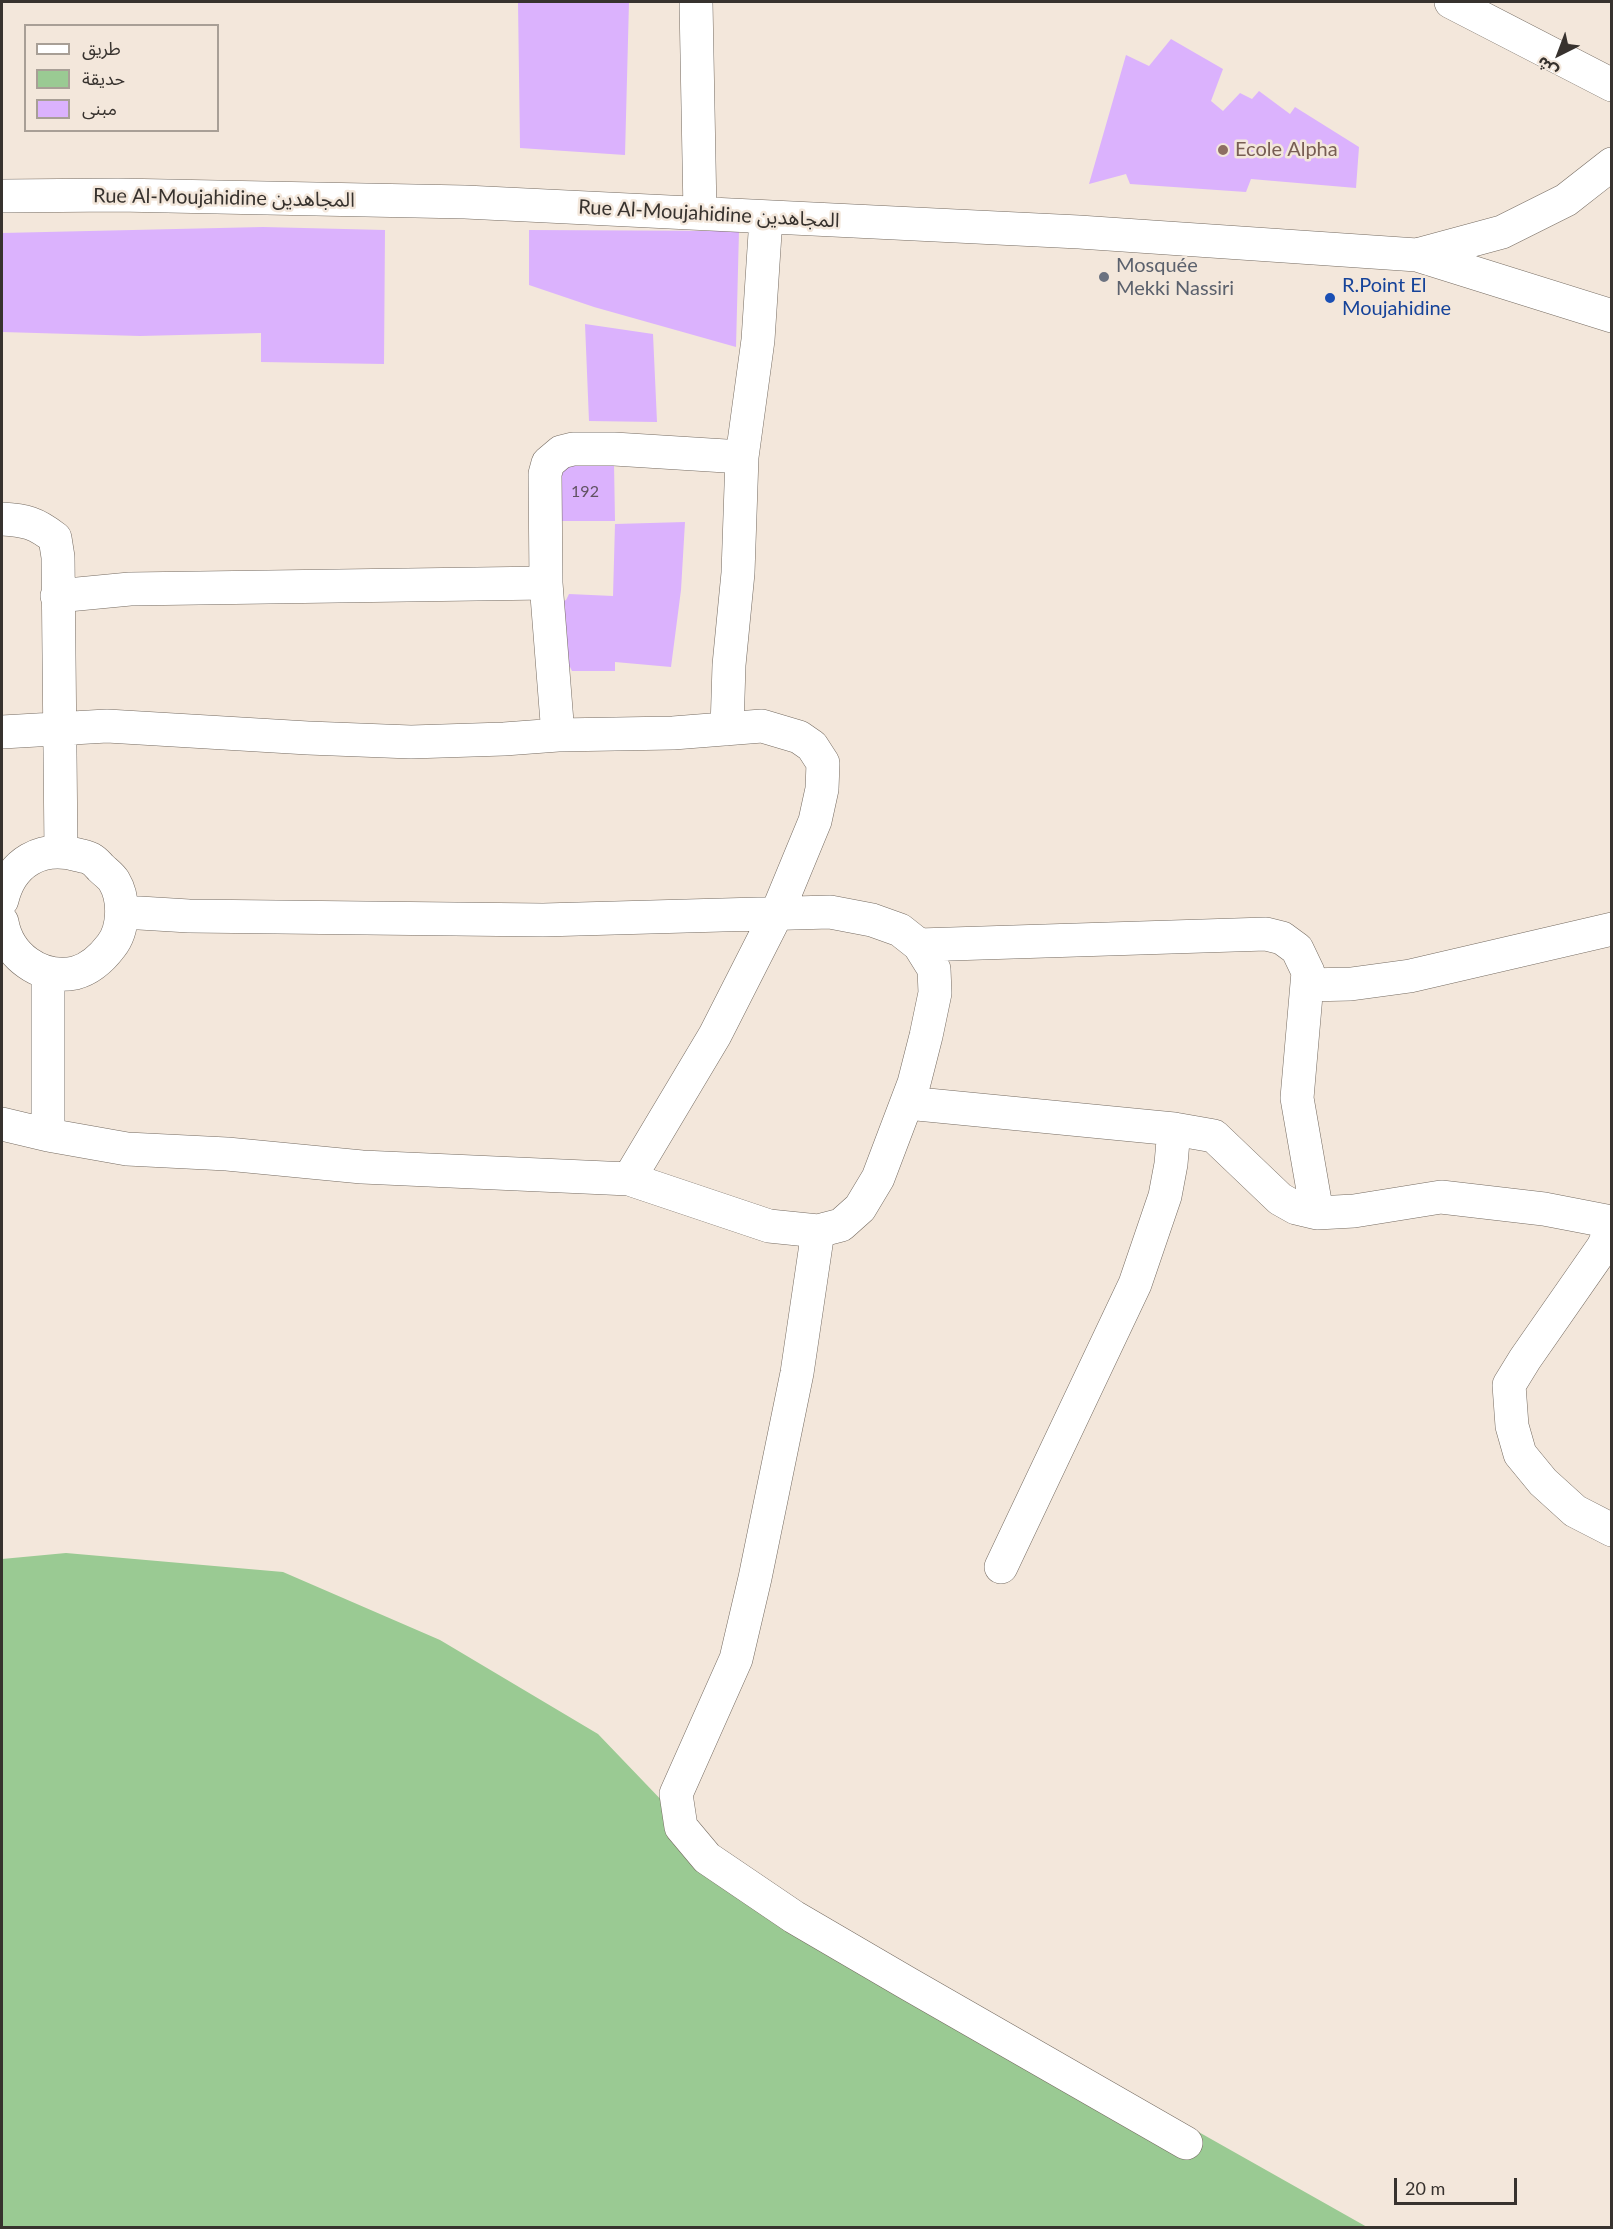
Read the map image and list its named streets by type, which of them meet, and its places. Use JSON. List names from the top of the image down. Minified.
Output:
{"streets":{"street":["Rue Al-Moujahidine المجاهدين"]},"places":["Ecole Alpha","Mosquée Mekki Nassiri","R.Point El Moujahidine"],"house_numbers":["192"],"legend":["طريق","حديقة","مبنى"],"scale_bar":"20 m","north":"bottom left"}
